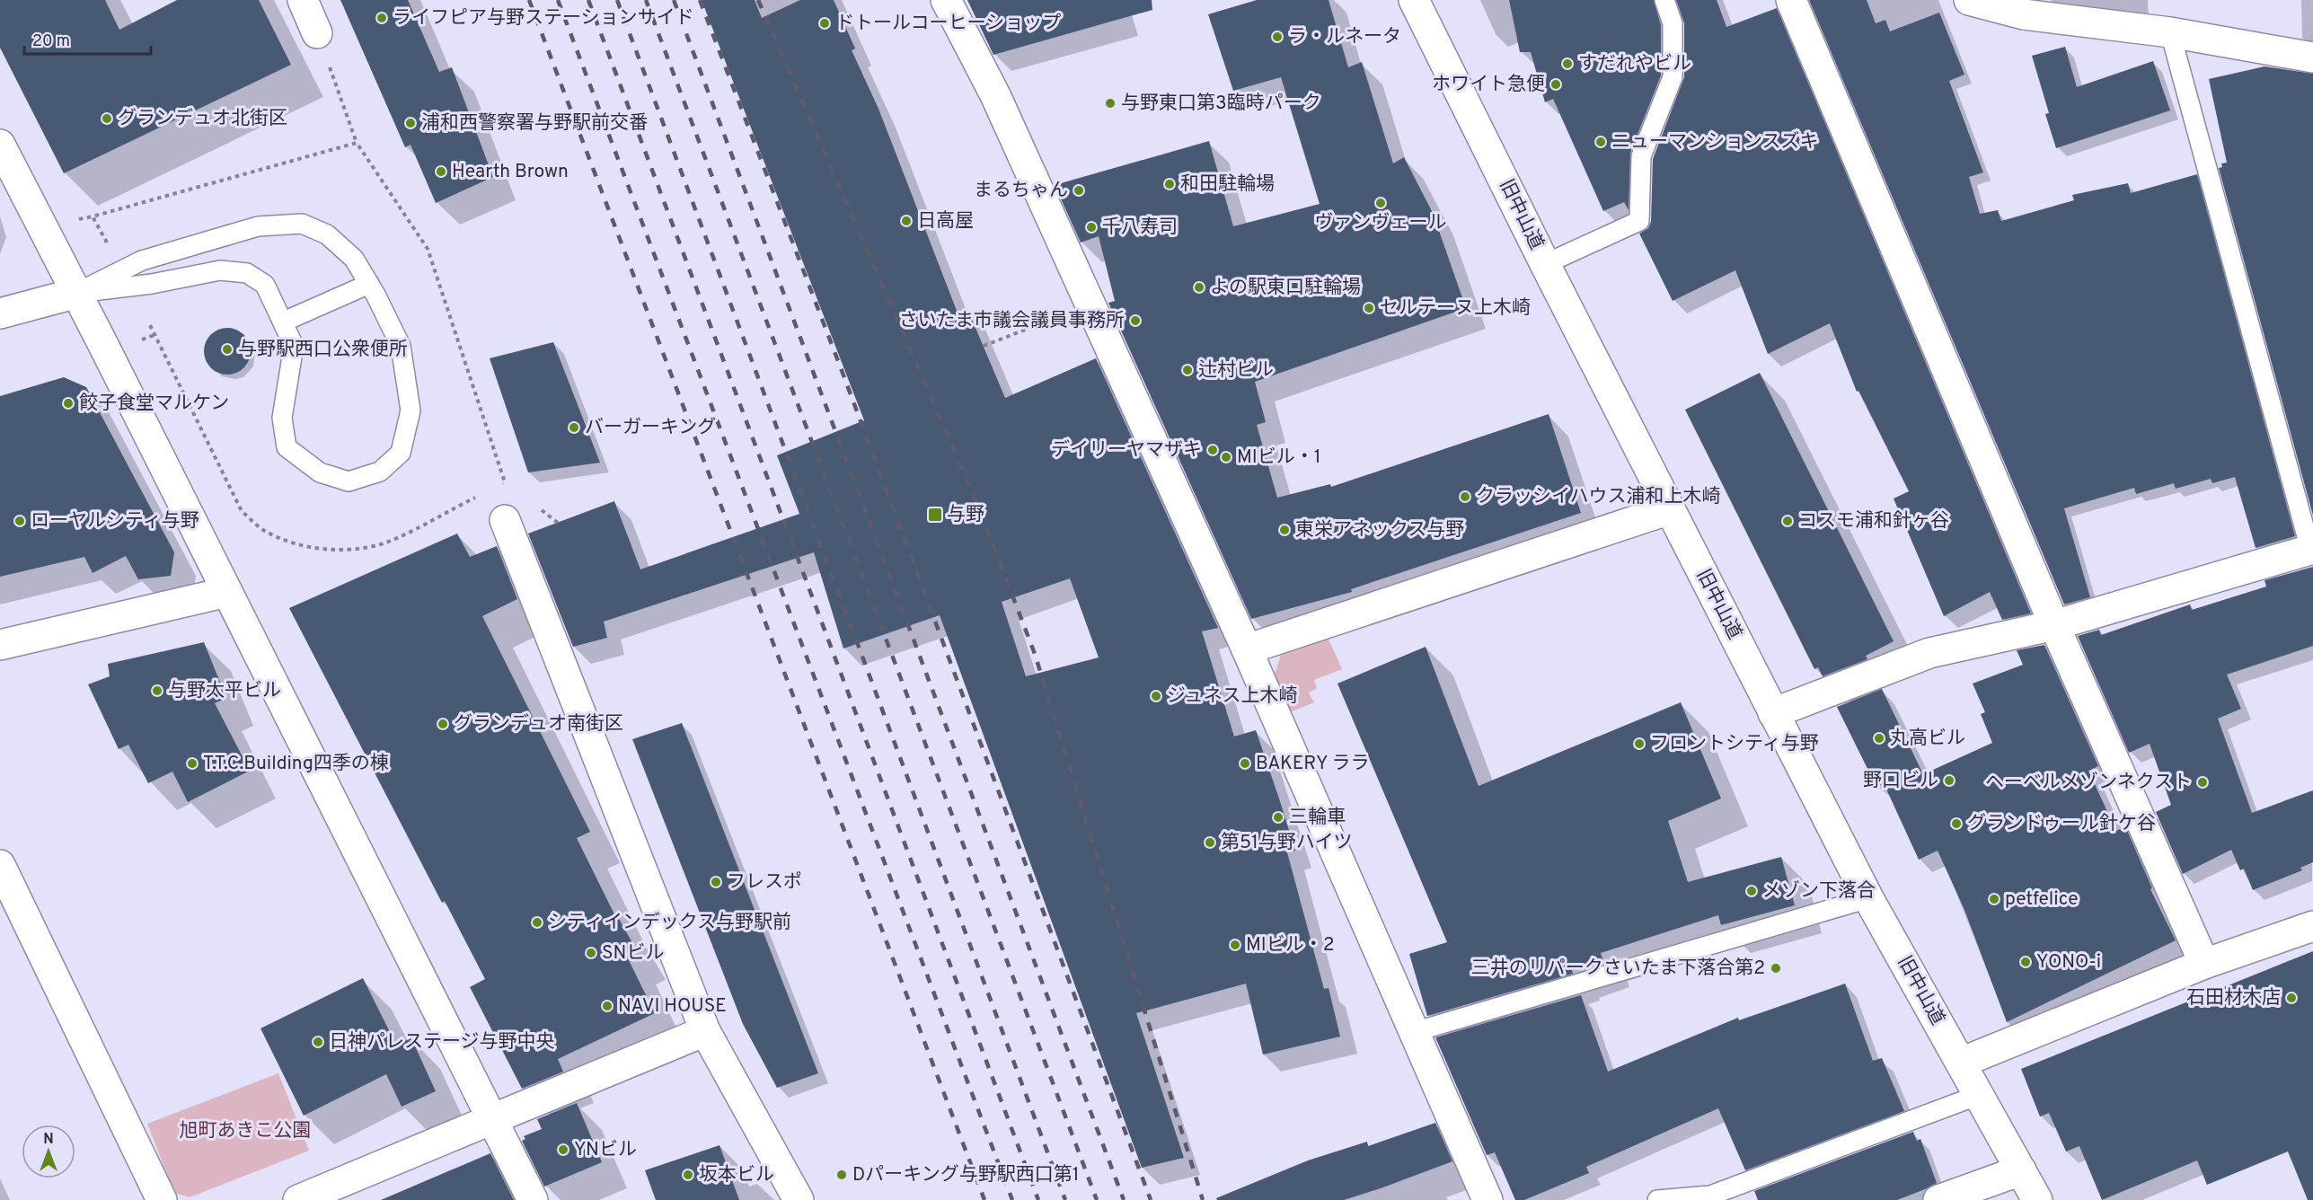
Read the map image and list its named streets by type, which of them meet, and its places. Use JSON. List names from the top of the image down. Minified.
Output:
{"streets":{"street":["旧中山道"]},"parks":["旭町あきこ公園"],"places":{"other":["ライフピア与野ステーションサイド","ドトールコーヒーショップ","ラ・ルネータ","すだれやビル","ホワイト急便","与野東口第3臨時パーク","グランデュオ北街区","浦和西警察署与野駅前交番","ニューマンションスズキ","Hearth Brown","和田駐輪場","まるちゃん","ヴァンヴェール","日高屋","千八寿司","よの駅東口駐輪場","セルテーヌ上木崎","さいたま市議会議員事務所","与野駅西口公衆便所","辻村ビル","餃子食堂マルケン","バーガーキング","デイリーヤマザキ","MIビル・1","クラッシイハウス浦和上木崎","ローヤルシティ与野","コスモ浦和針ヶ谷","東栄アネックス与野","与野太平ビル","ジュネス上木崎","グランデュオ南街区","丸高ビル","フロントシティ与野","T.T.C.Building四季の棟","BAKERY ララ","野口ビル","ヘーベルメゾンネクスト","三輪車","グランドゥール針ケ谷","第51与野ハイツ","フレスポ","メゾン下落合","petfelice","シティインデックス与野駅前","MIビル・2","SNビル","YONO-i","三井のリパークさいたま下落合第2","石田材木店","NAVI HOUSE","日神パレステージ与野中央","YNビル","坂本ビル","Dパーキング与野駅西口第1"],"transit":["与野"]},"scale_bar":"20 m","north":"top"}
